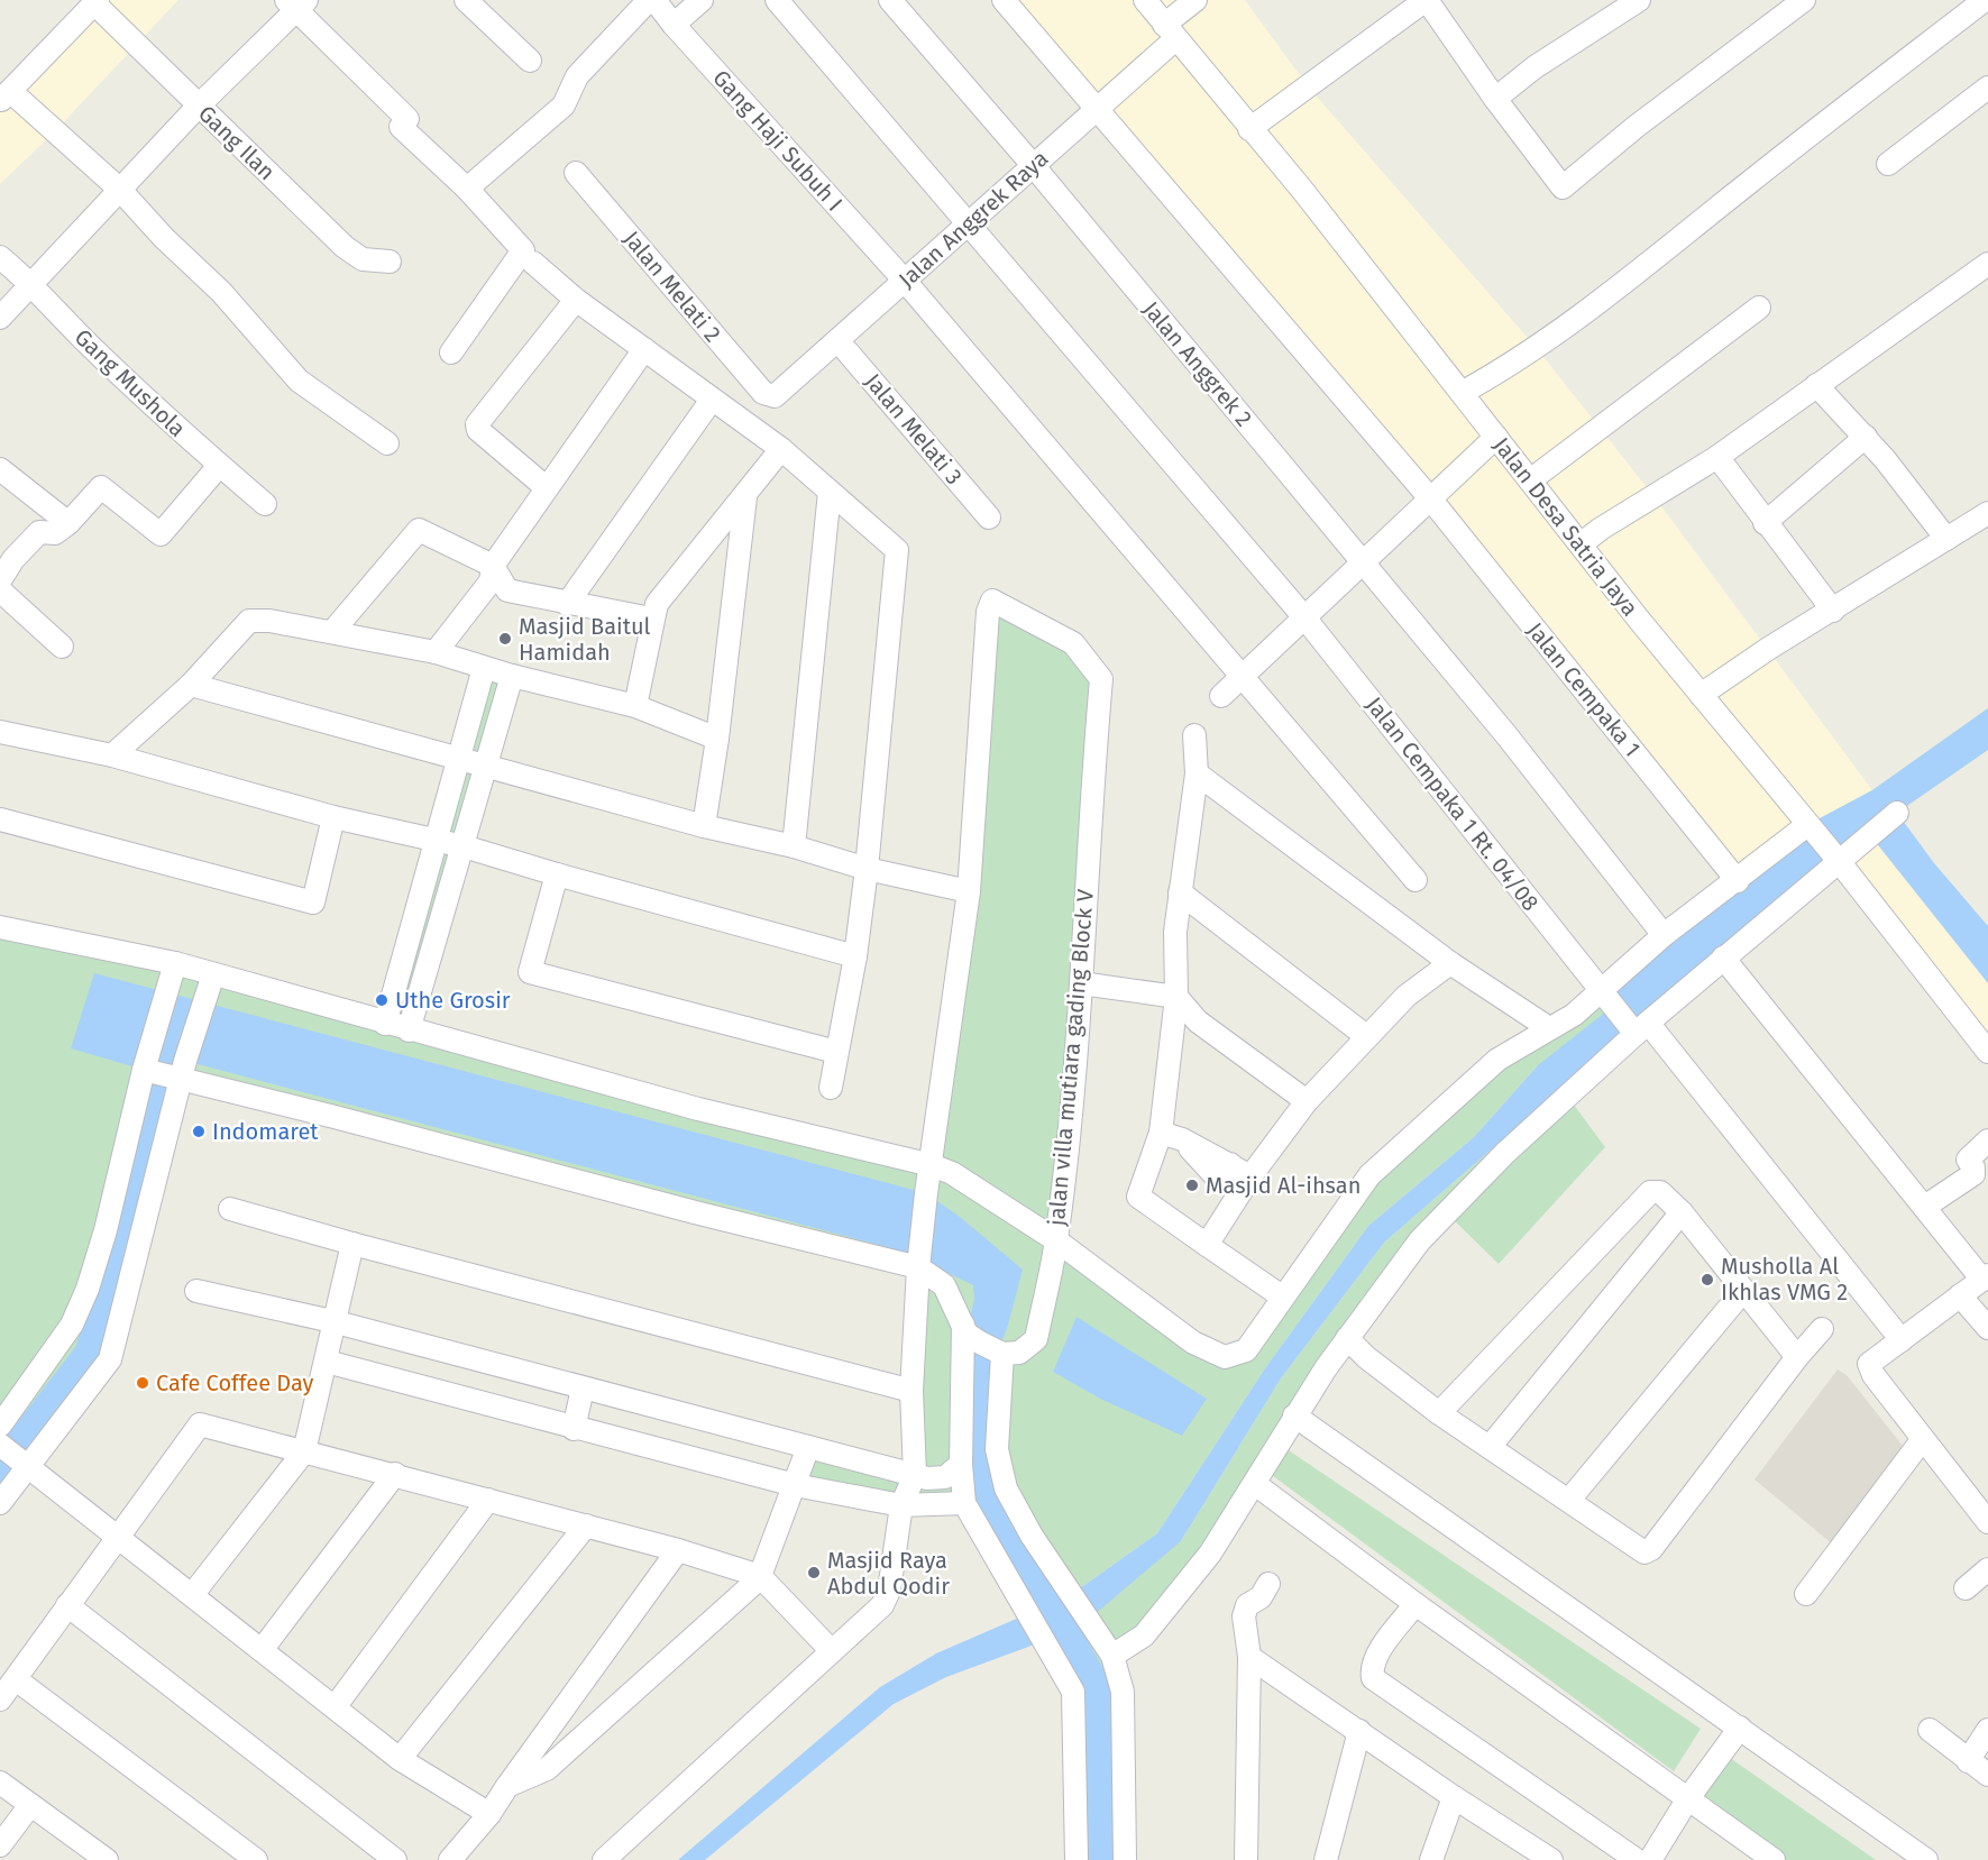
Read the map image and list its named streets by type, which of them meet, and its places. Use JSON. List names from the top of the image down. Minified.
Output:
{"streets":{"street":["Gang Haji Subuh I","Gang Ilan","Jalan Anggrek Raya","Jalan Melati 2","Jalan Anggrek 2","Gang Mushola","Jalan Melati 3","Jalan Desa Satria Jaya","Jalan Cempaka 1","Jalan Cempaka 1 Rt. 04/08","jalan villa mutiara gading Block V"]},"crossings":[["Gang Haji Subuh I","Jalan Anggrek Raya"],["Jalan Anggrek Raya","Jalan Melati 2"],["Jalan Anggrek Raya","Jalan Anggrek 2"],["Jalan Anggrek Raya","Jalan Melati 3"],["Jalan Anggrek Raya","Jalan Desa Satria Jaya"],["Jalan Anggrek Raya","Jalan Cempaka 1"],["Jalan Anggrek Raya","Jalan Cempaka 1 Rt. 04/08"],["Jalan Anggrek 2","jalan villa mutiara gading Block V"],["Jalan Desa Satria Jaya","jalan villa mutiara gading Block V"],["Jalan Cempaka 1","jalan villa mutiara gading Block V"],["Jalan Cempaka 1 Rt. 04/08","jalan villa mutiara gading Block V"]],"places":["Masjid Baitul Hamidah","Uthe Grosir","Indomaret","Masjid Al-ihsan","Musholla Al Ikhlas VMG 2","Cafe Coffee Day","Masjid Raya Abdul Qodir"]}
